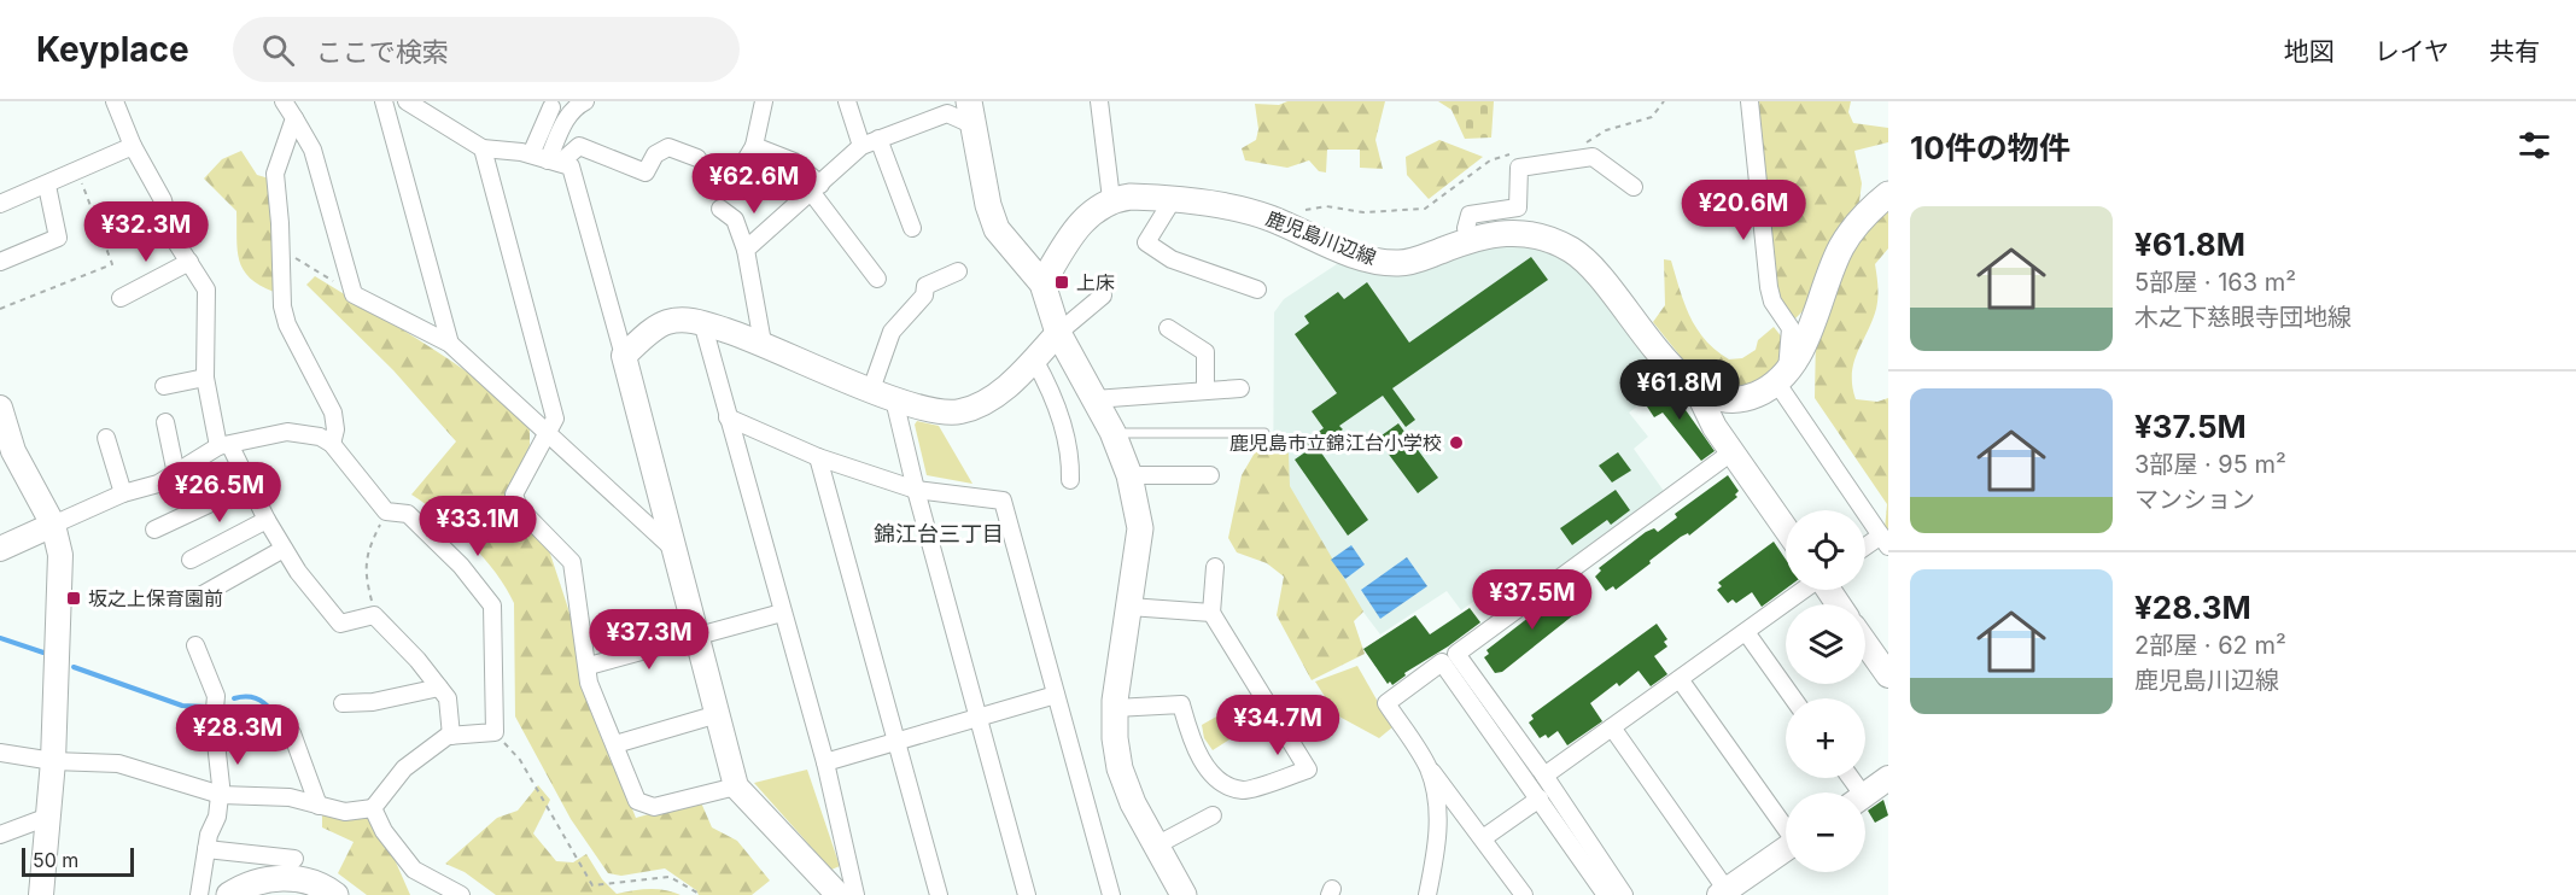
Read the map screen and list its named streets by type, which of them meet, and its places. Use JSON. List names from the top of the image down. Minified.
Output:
{"streets":{"main road":["鹿児島川辺線"]},"districts":["錦江台三丁目"],"places":{"transit":["上床","坂之上保育園前"],"other":["鹿児島市立錦江台小学校"]},"scale_bar":"50 m","page":{"header":"Keyplace","search":"ここで検索","nav":["地図","レイヤ","共有"],"heading":"10件の物件","price":["¥62.6M","¥20.6M","¥32.3M","¥61.8M","¥26.5M","¥33.1M","¥37.5M","¥37.3M","¥34.7M","¥28.3M"],"list":[{"name":"¥61.8M","note":"5部屋 · 163 m² · 木之下慈眼寺団地線"},{"name":"¥37.5M","note":"3部屋 · 95 m² · マンション"},{"name":"¥28.3M","note":"2部屋 · 62 m² · 鹿児島川辺線"}],"map_buttons":["+","−"],"scale":"50 m"}}
